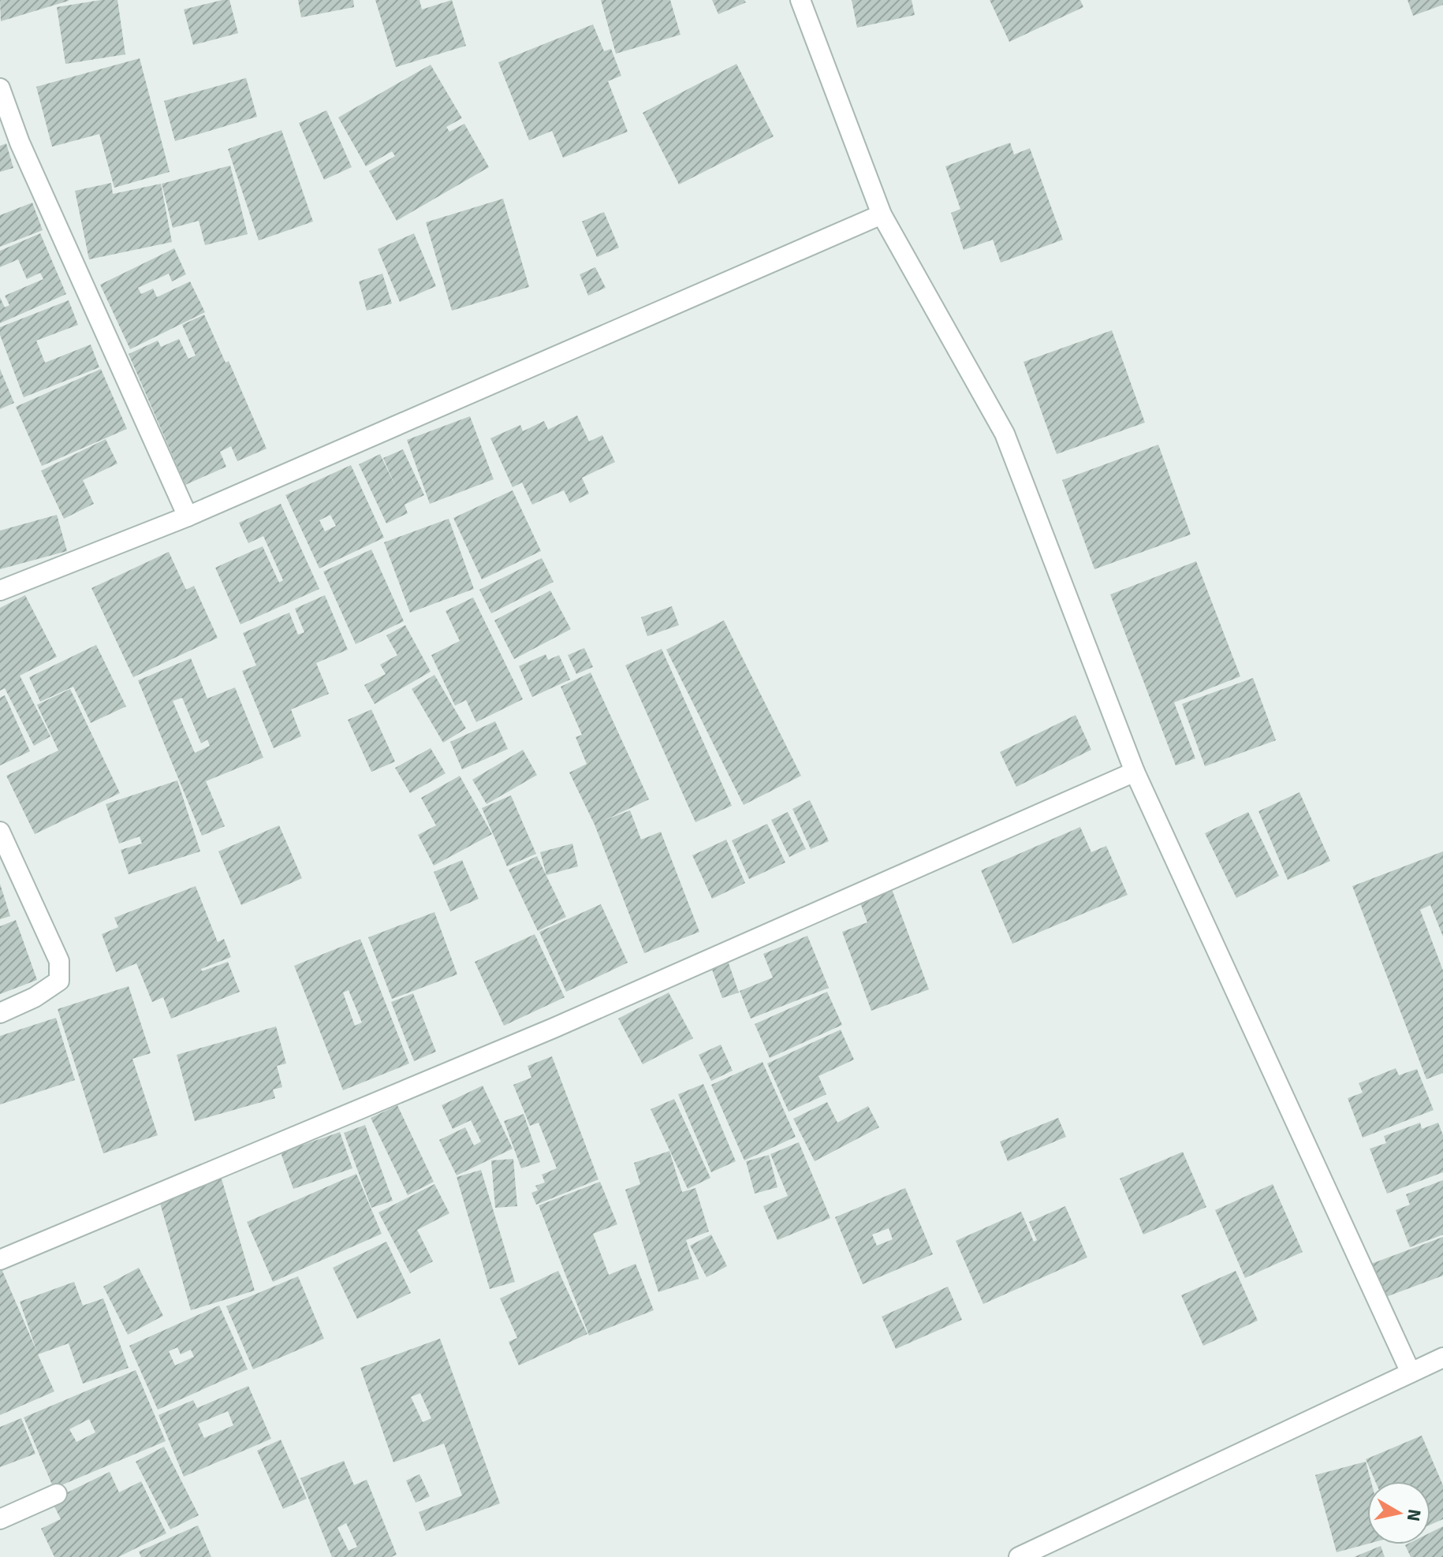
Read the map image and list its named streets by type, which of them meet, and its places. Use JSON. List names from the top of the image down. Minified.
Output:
{"north":"right"}
